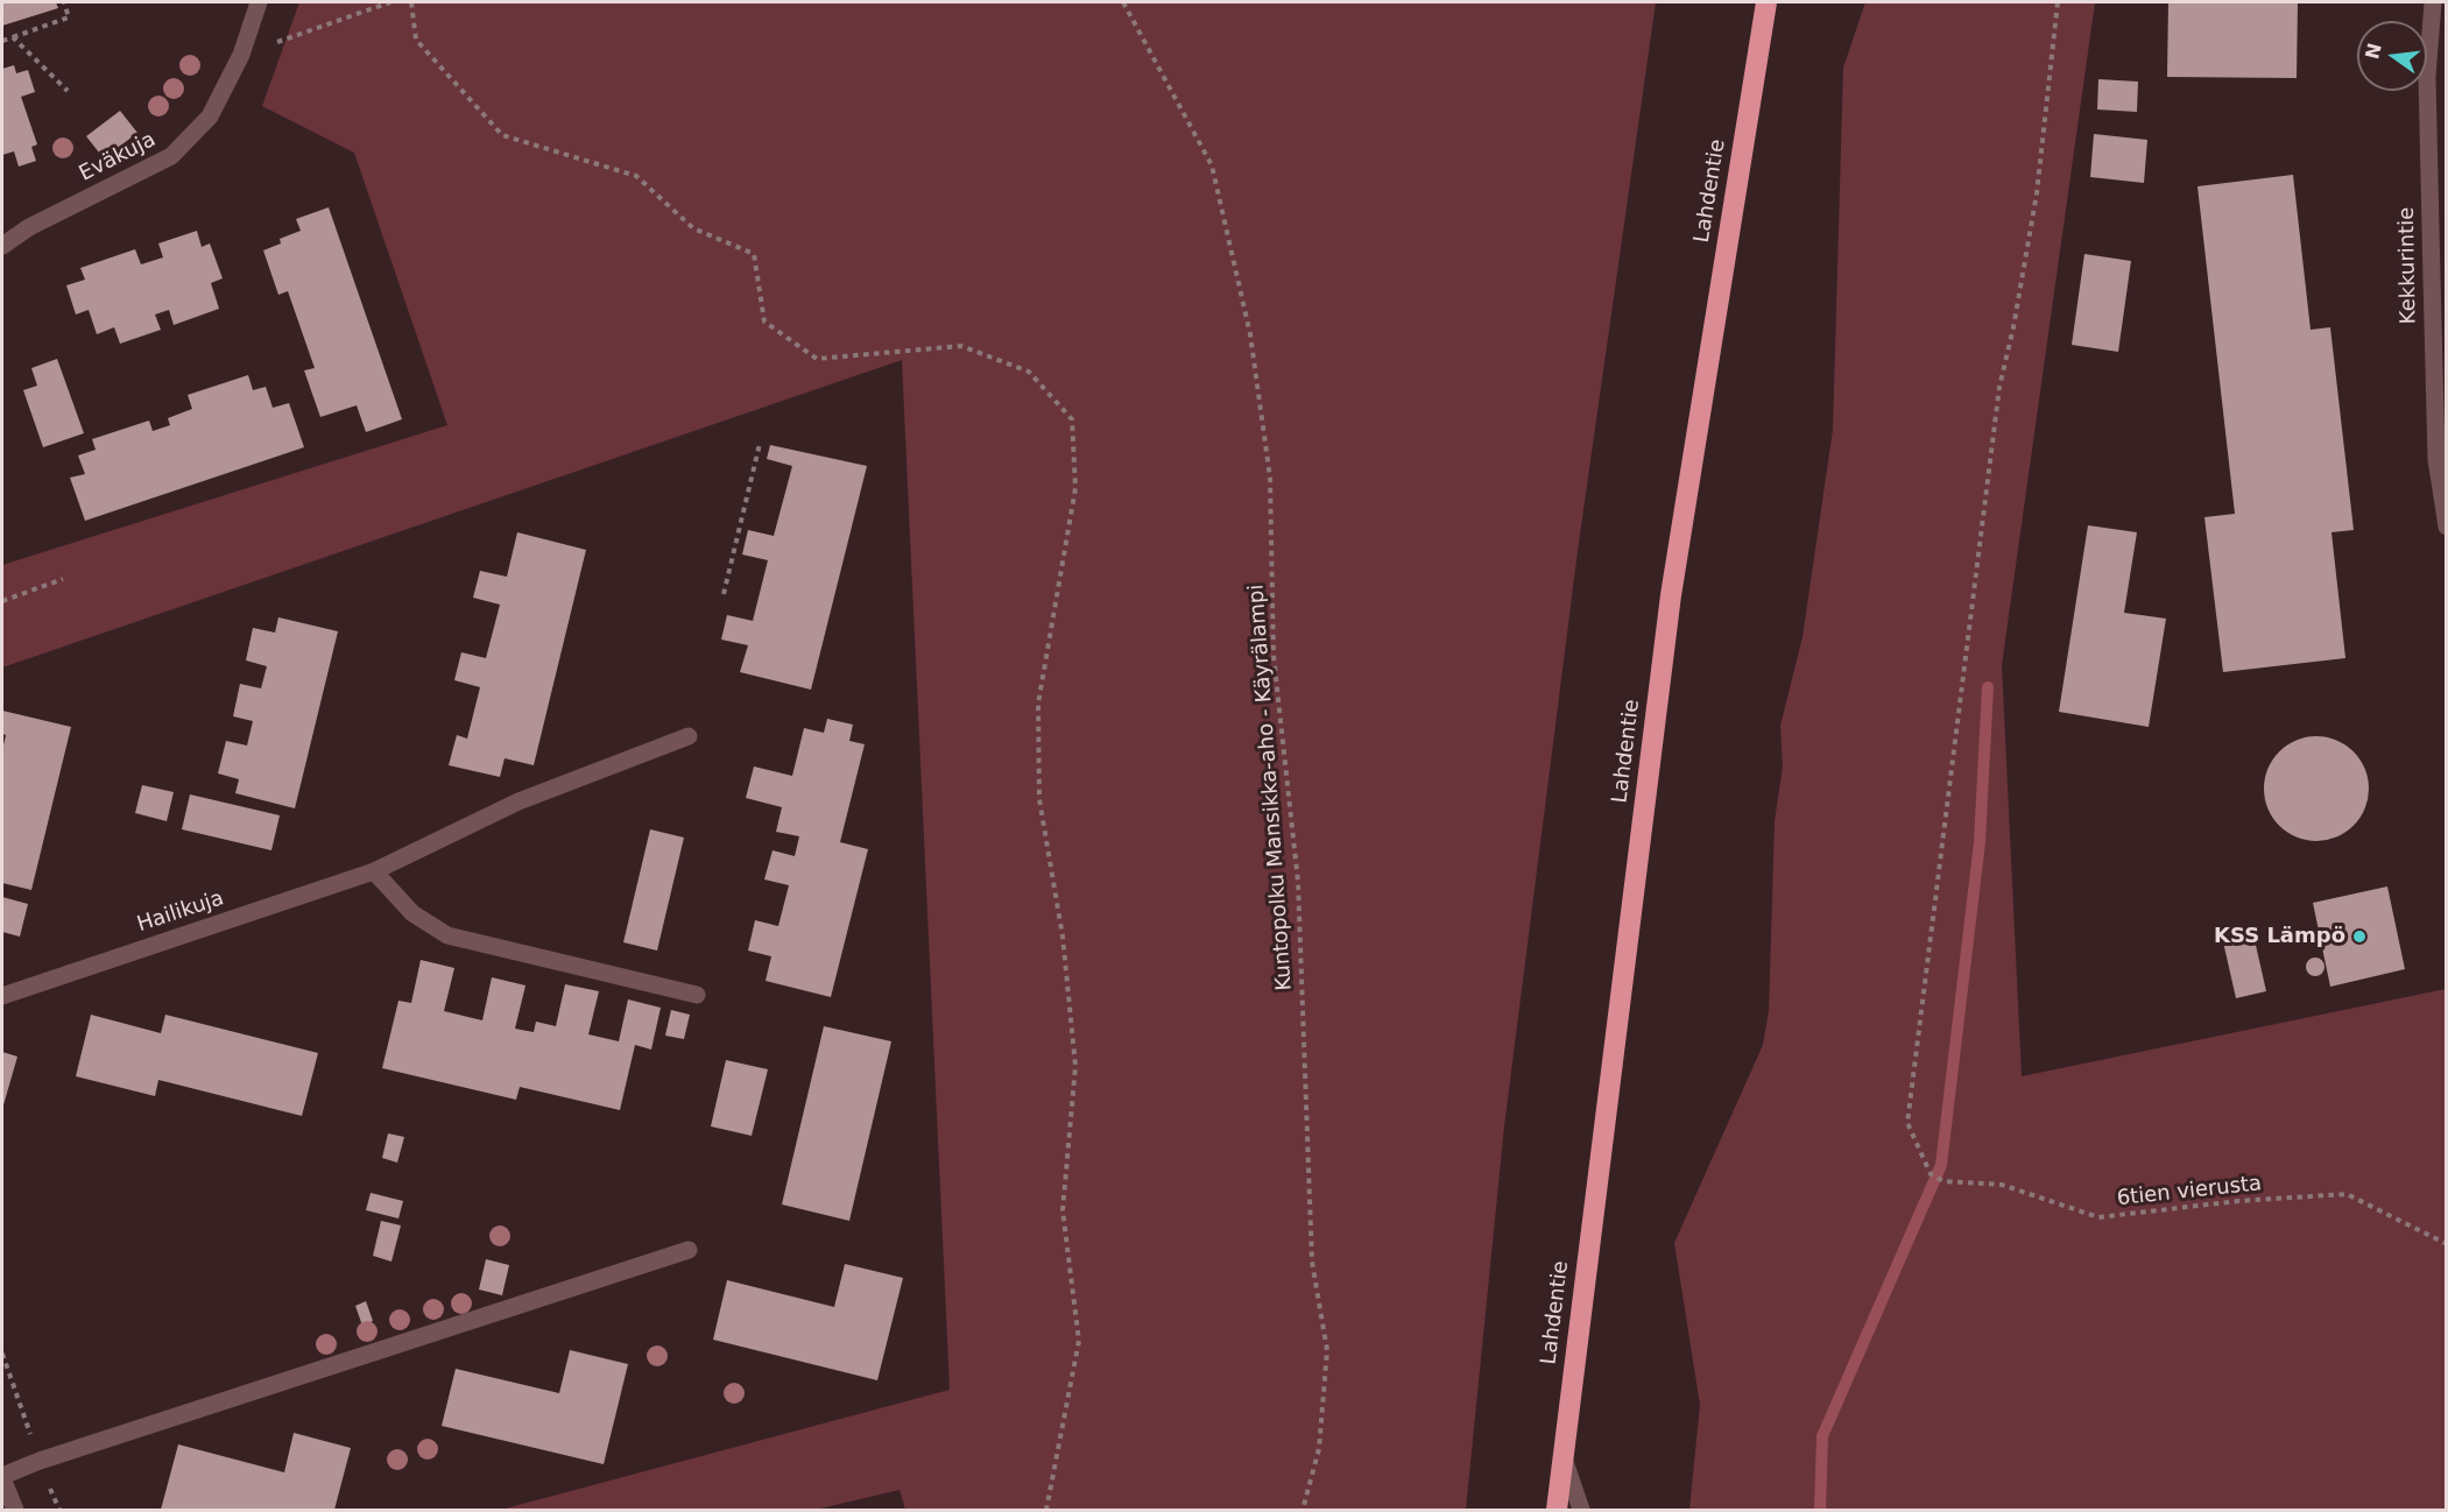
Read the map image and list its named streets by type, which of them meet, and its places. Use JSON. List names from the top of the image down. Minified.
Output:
{"streets":{"highway":["Lahdentie"],"street":["Eväkuja","Kekkurintie","Hailikuja"],"path":["Kuntopolku Mansikka-aho - Käyrälampi","6tien vierusta"]},"places":["KSS Lämpö"],"north":"left"}
